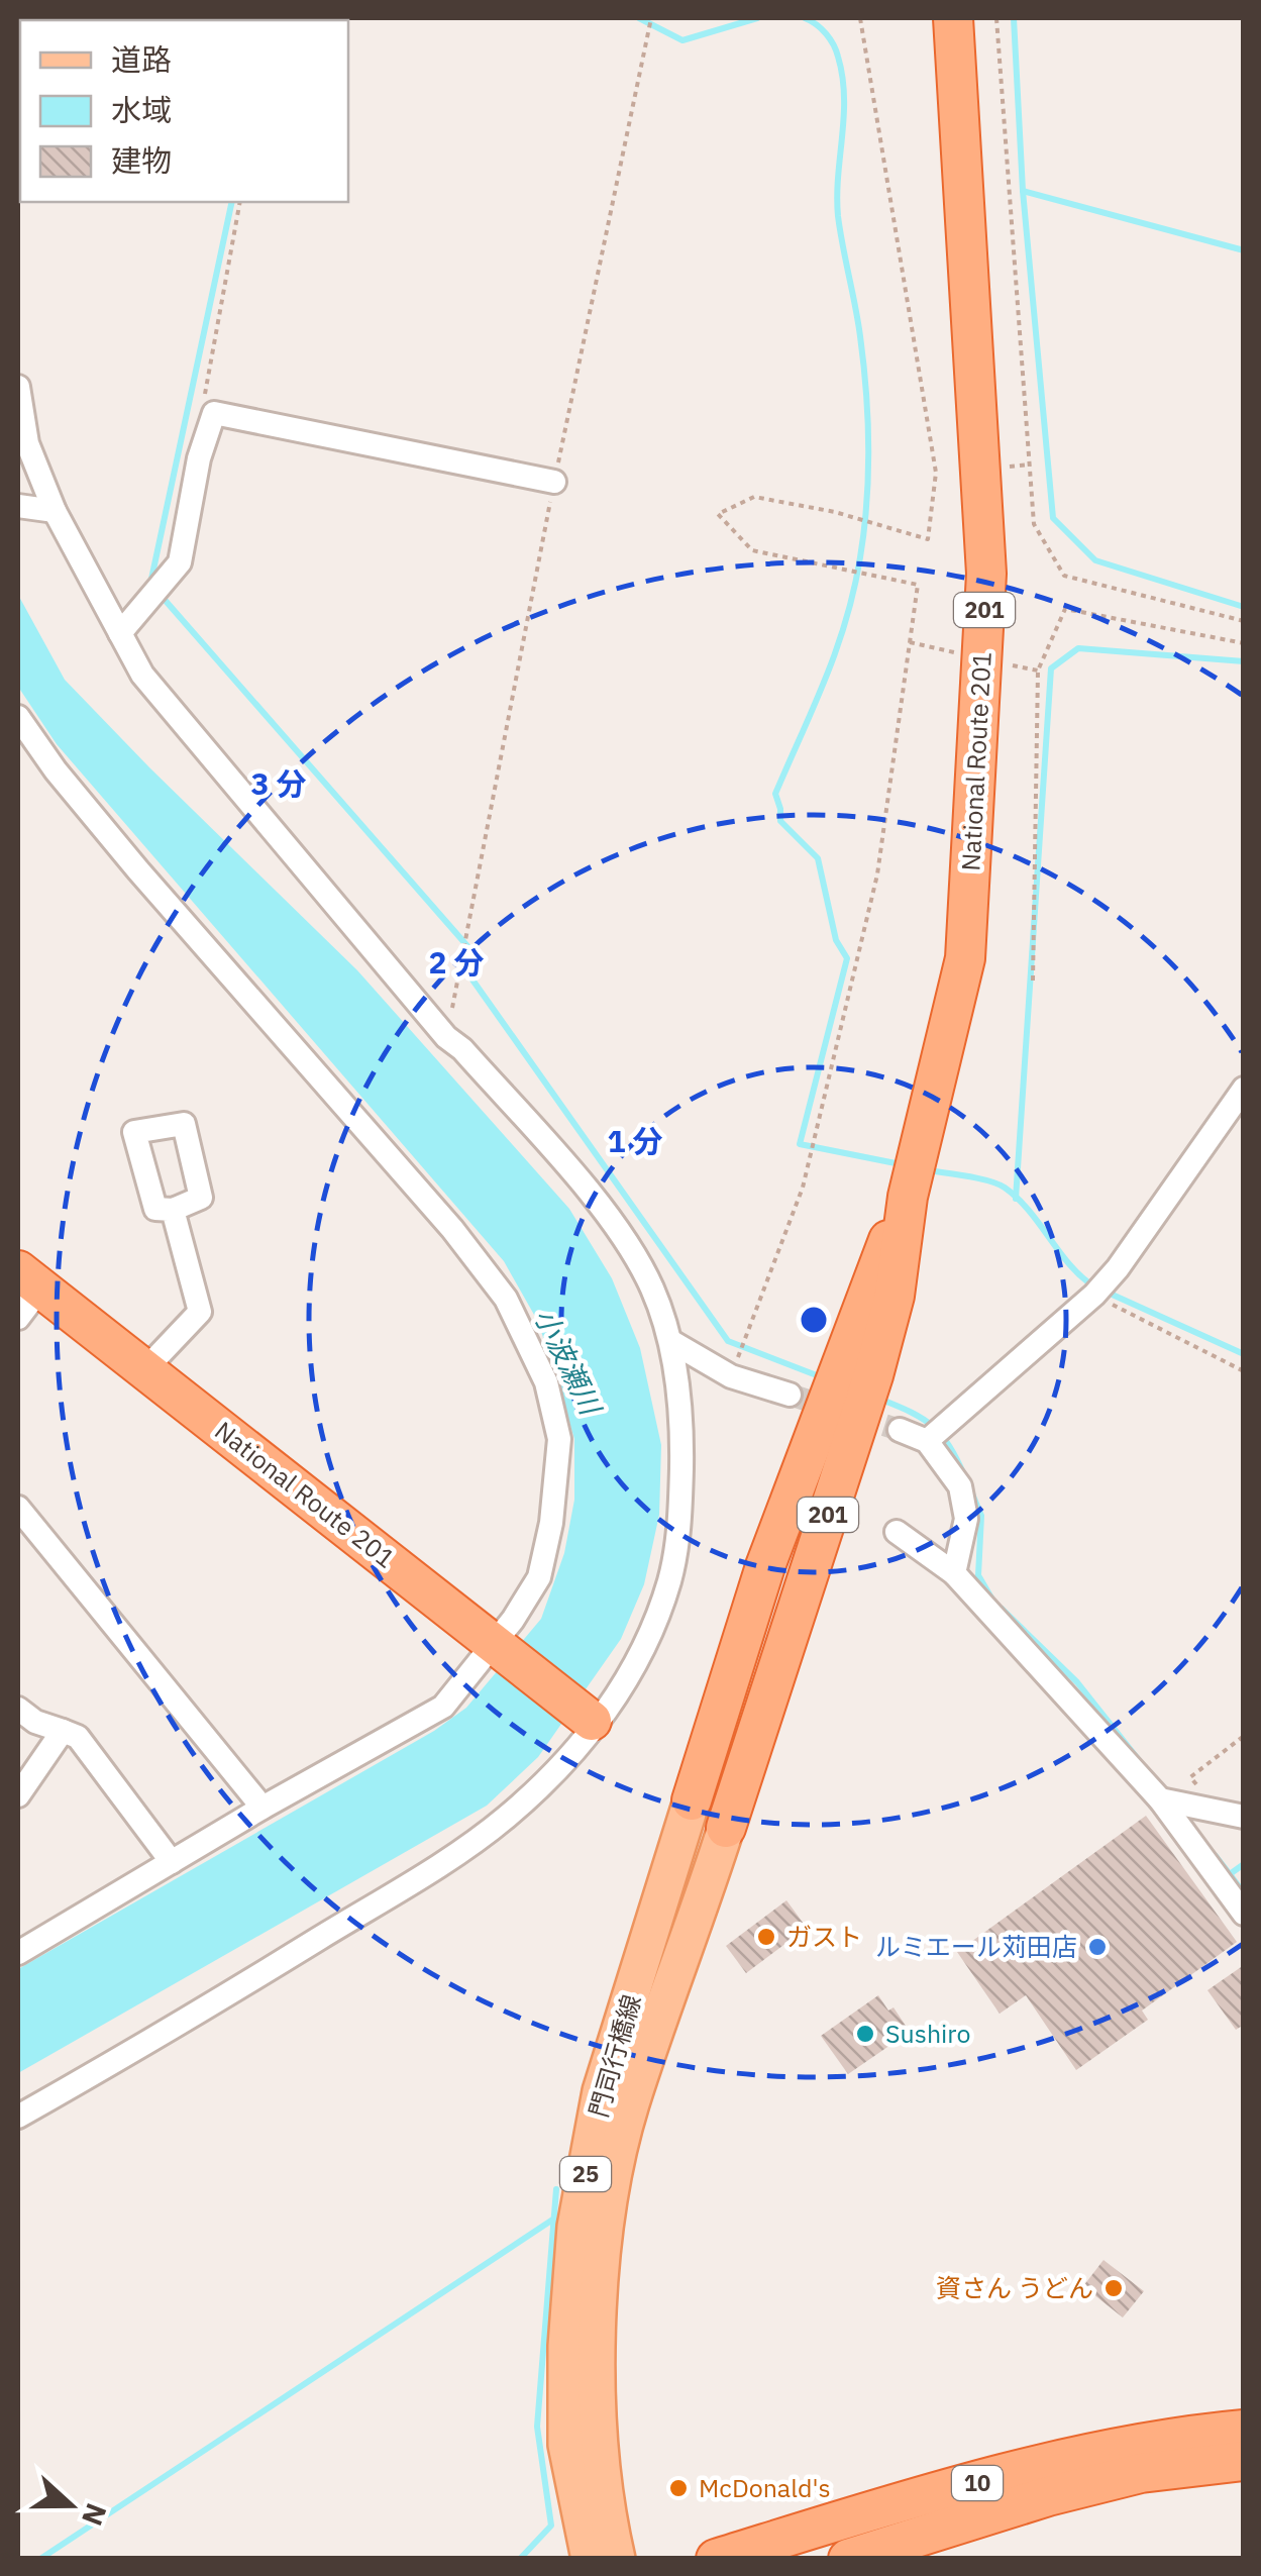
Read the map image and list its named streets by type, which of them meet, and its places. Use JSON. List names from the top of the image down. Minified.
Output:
{"streets":{"highway":["201","National Route 201","10"],"main road":["門司行橋線","25"]},"crossings":[["National Route 201","門司行橋線"]],"water":["小波瀬川"],"places":["ガスト","ルミエール苅田店","Sushiro","資さん うどん","McDonald's"],"legend":["道路","水域","建物"],"north":"right","rings":["3 分","2 分","1 分"]}
